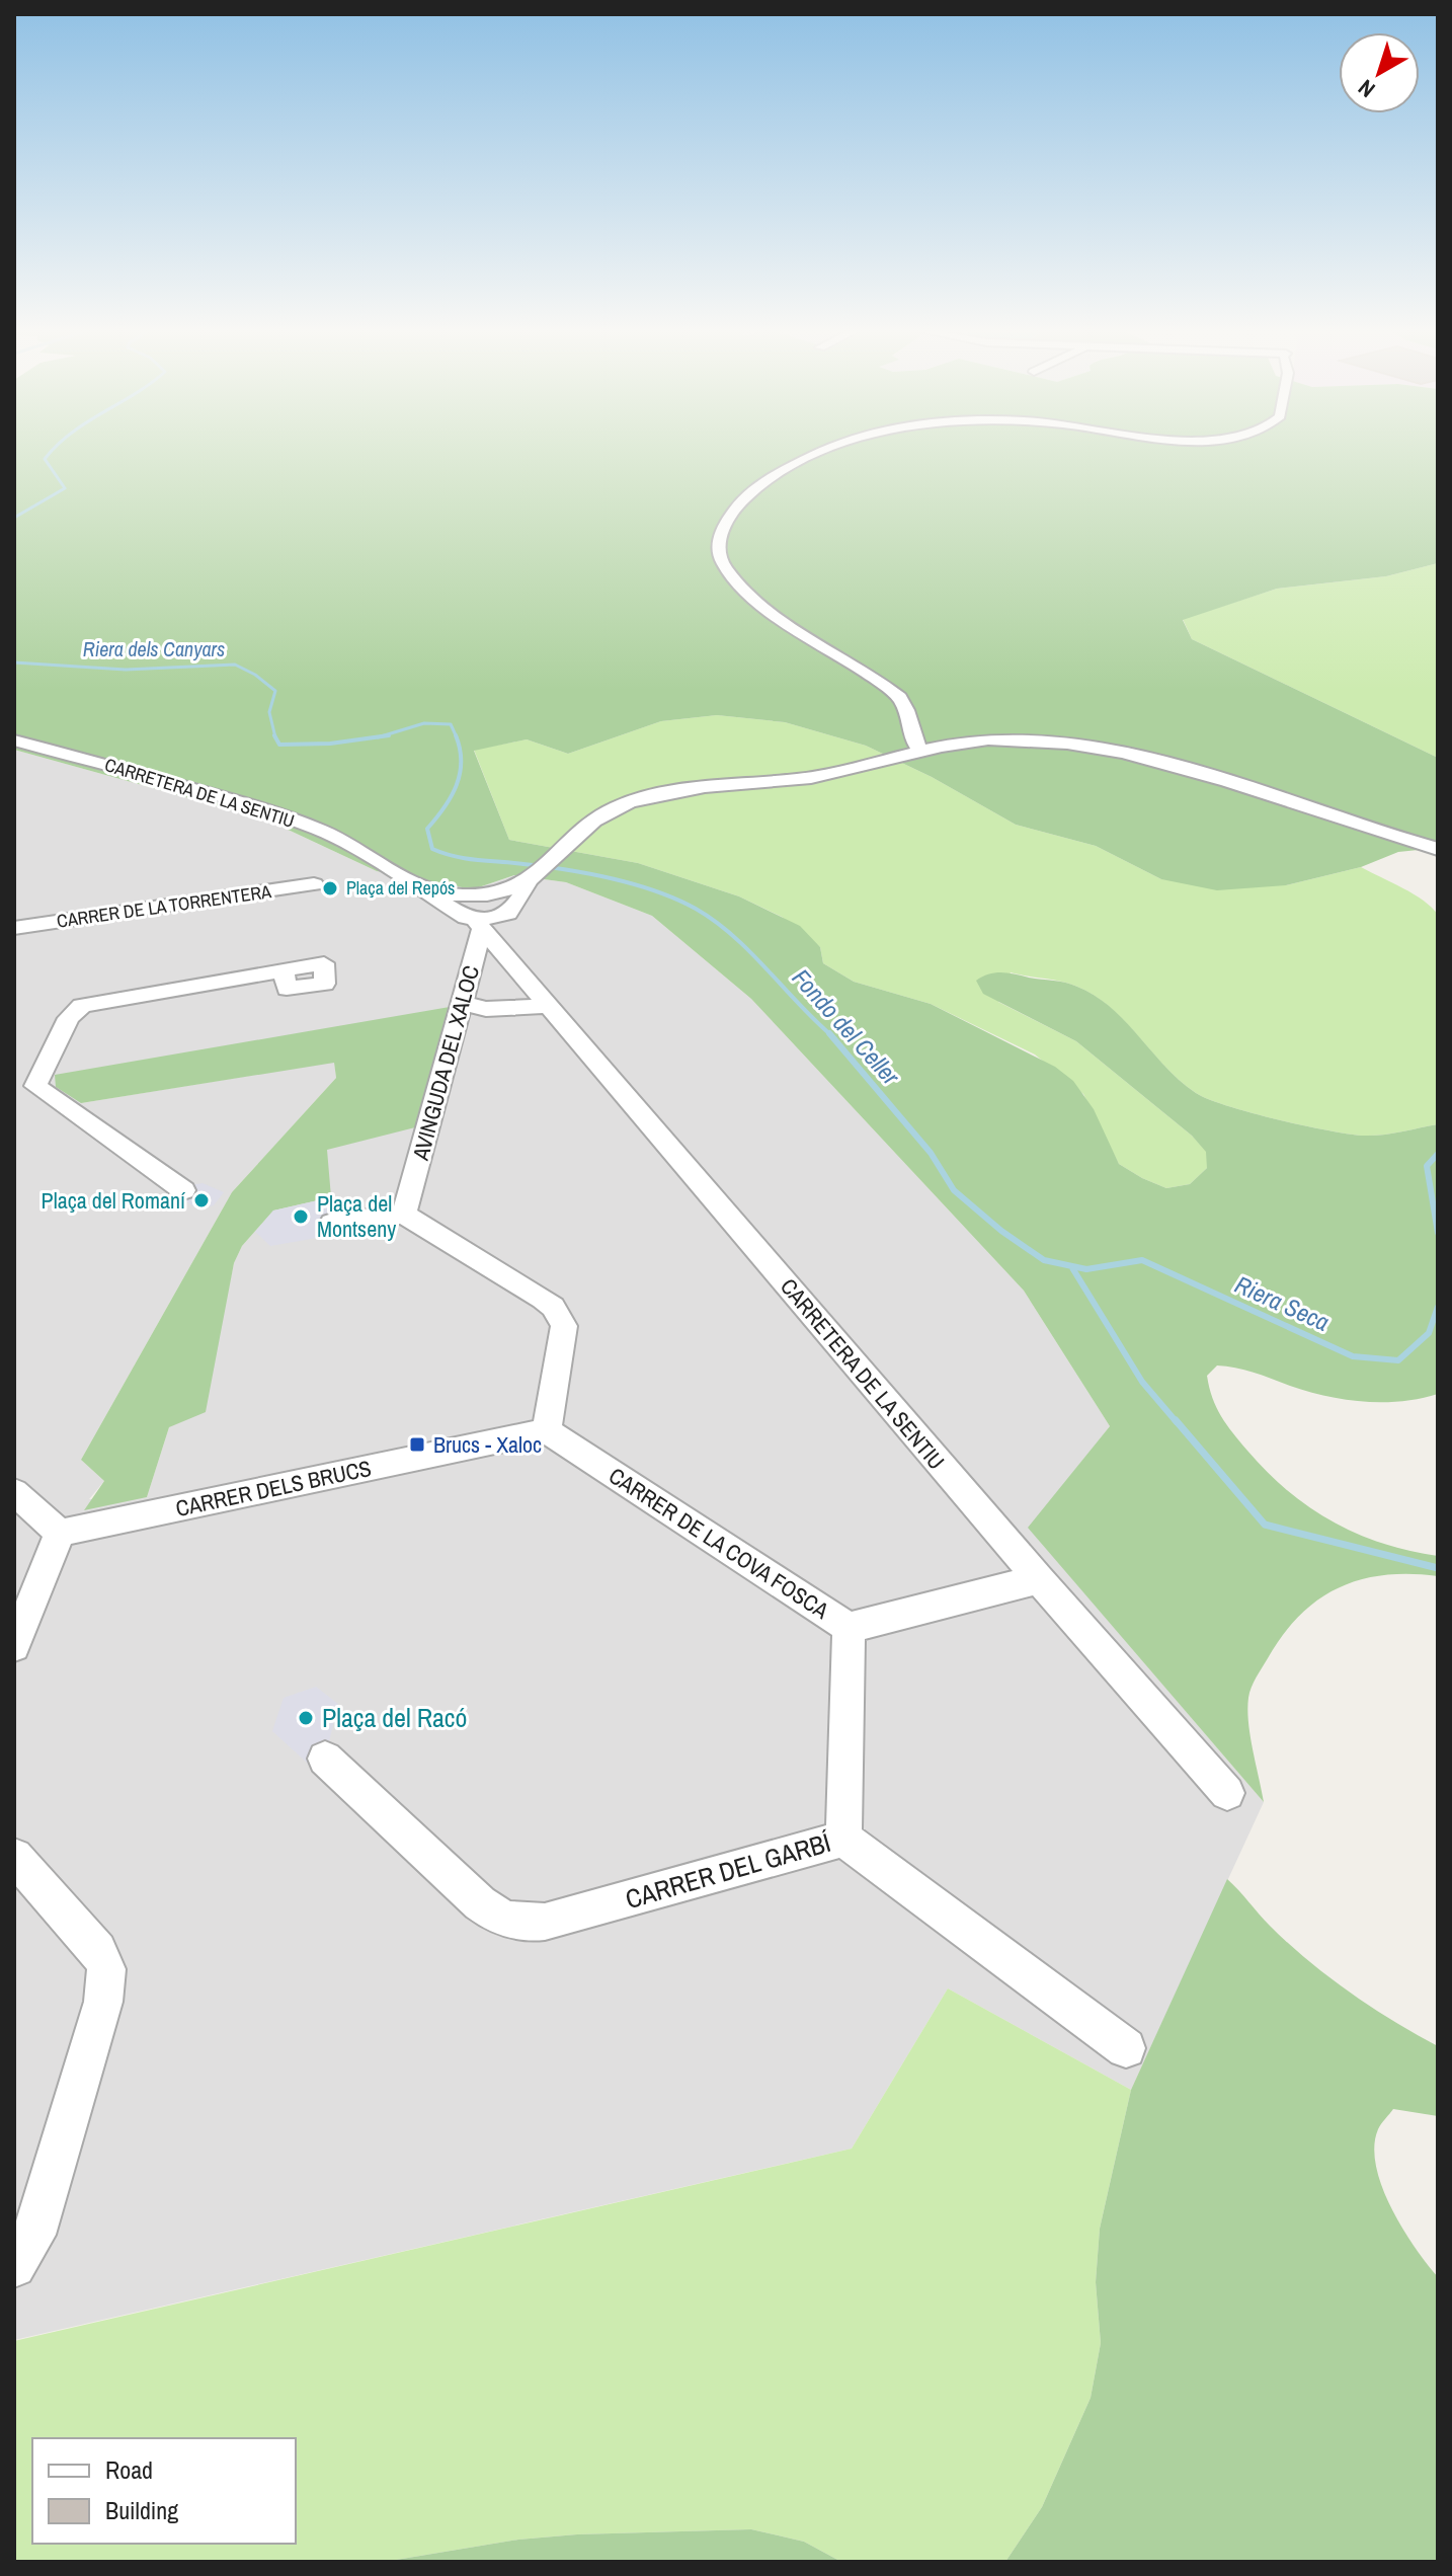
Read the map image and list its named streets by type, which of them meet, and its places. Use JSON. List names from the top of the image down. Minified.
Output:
{"streets":{"street":["CARRETERA DE LA SENTIU","CARRER DE LA TORRENTERA","AVINGUDA DEL XALOC","CARRER DELS BRUCS","CARRER DE LA COVA FOSCA","CARRER DEL GARBÍ"]},"crossings":[["CARRETERA DE LA SENTIU","AVINGUDA DEL XALOC"],["CARRETERA DE LA SENTIU","CARRER DE LA COVA FOSCA"],["CARRER DELS BRUCS","CARRER DE LA COVA FOSCA"]],"water":["Riera dels Canyars","Fondo del Celler","Riera Seca"],"places":{"other":["Plaça del Repós","Plaça del Romaní","Plaça del Montseny","Plaça del Racó"],"transit":["Brucs - Xaloc"]},"legend":["Road","Building"],"north":"bottom left"}
